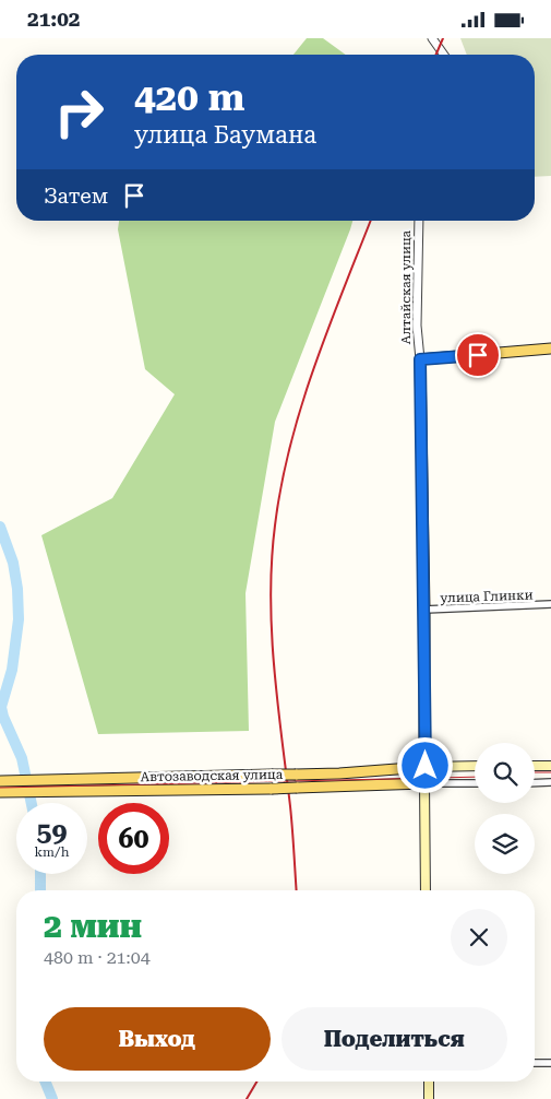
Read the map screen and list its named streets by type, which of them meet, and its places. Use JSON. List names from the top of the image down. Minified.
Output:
{"streets":{"main road":["Автозаводская улица"],"street":["Алтайская улица","улица Глинки"]},"page":{"status":"21:02","turn":["420 m","улица Баумана"],"then":"Затем","speed":"59 km/h","limit":"60","heading":["2 мин","480 m · 21:04"],"buttons":["Выход","Поделиться"]}}
